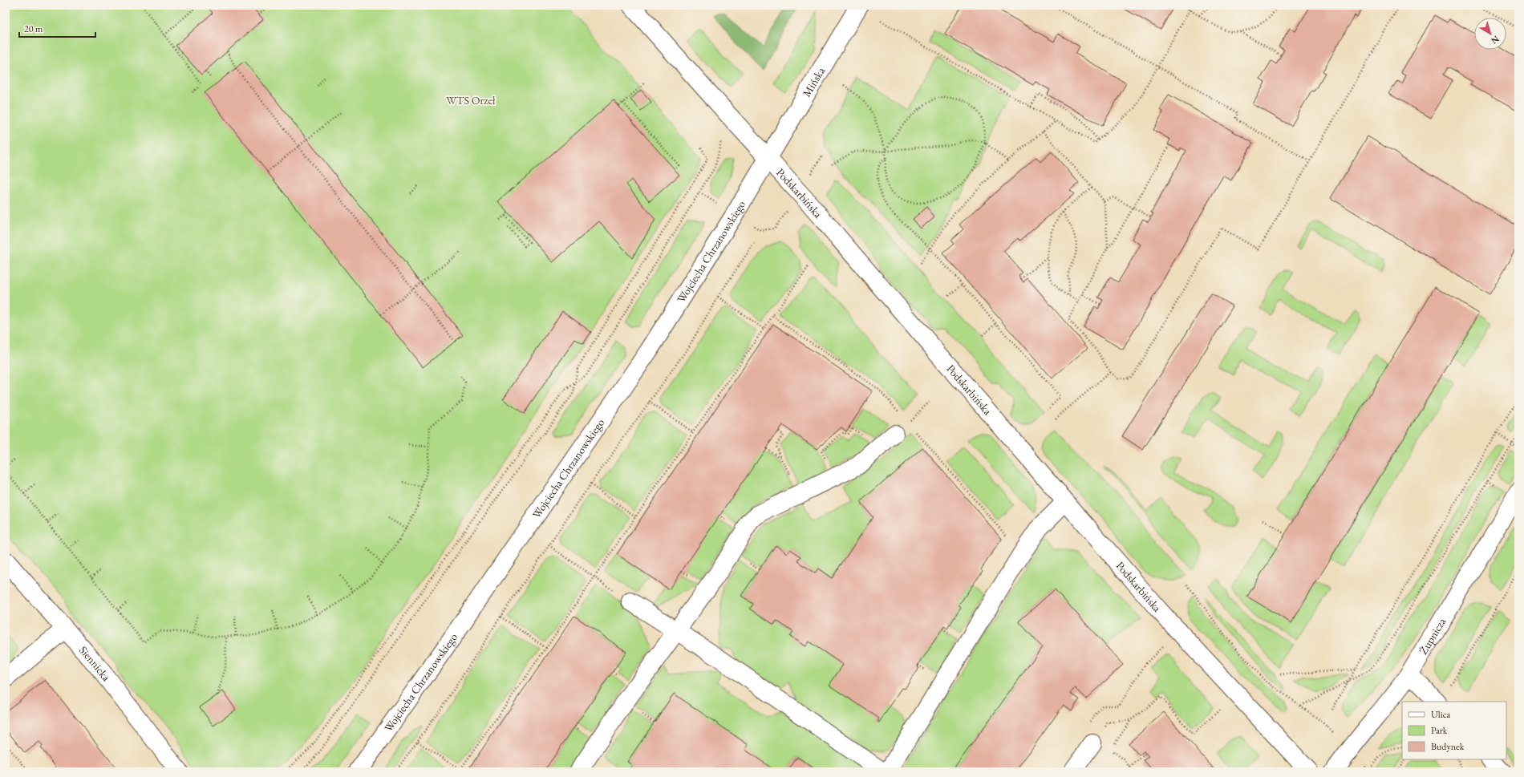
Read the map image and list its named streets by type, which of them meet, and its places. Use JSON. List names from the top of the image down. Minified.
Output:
{"streets":{"street":["Mińska","Podskarbińska","Wojciecha Chrzanowskiego","Żupnicza","Siennicka"]},"crossings":[["Mińska","Podskarbińska"],["Mińska","Wojciecha Chrzanowskiego"],["Podskarbińska","Wojciecha Chrzanowskiego"]],"parks":["WTS Orzeł"],"legend":["Ulica","Park","Budynek"],"scale_bar":"20 m","north":"bottom right"}
